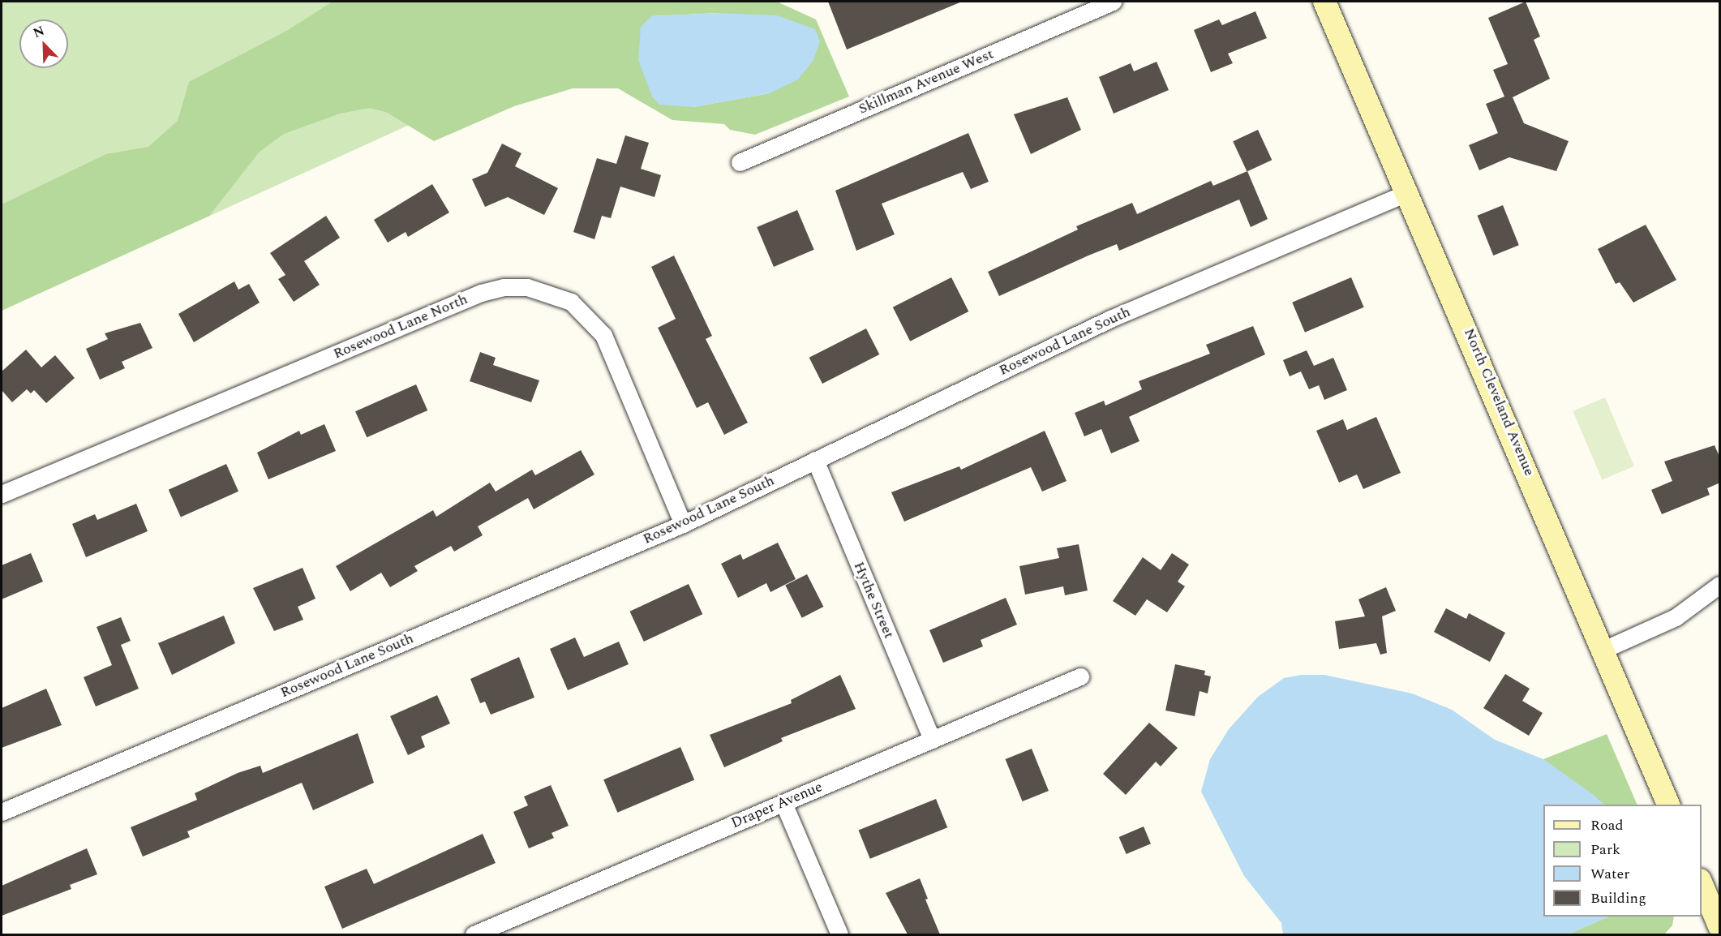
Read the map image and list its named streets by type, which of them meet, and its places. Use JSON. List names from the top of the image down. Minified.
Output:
{"streets":{"main road":["North Cleveland Avenue"],"street":["Skillman Avenue West","Rosewood Lane North","Rosewood Lane South","Hythe Street","Draper Avenue"]},"crossings":[["Rosewood Lane North","Rosewood Lane South"],["Rosewood Lane South","North Cleveland Avenue"],["Rosewood Lane South","Hythe Street"],["Hythe Street","Draper Avenue"]],"legend":["Road","Park","Water","Building"],"north":"top left"}
